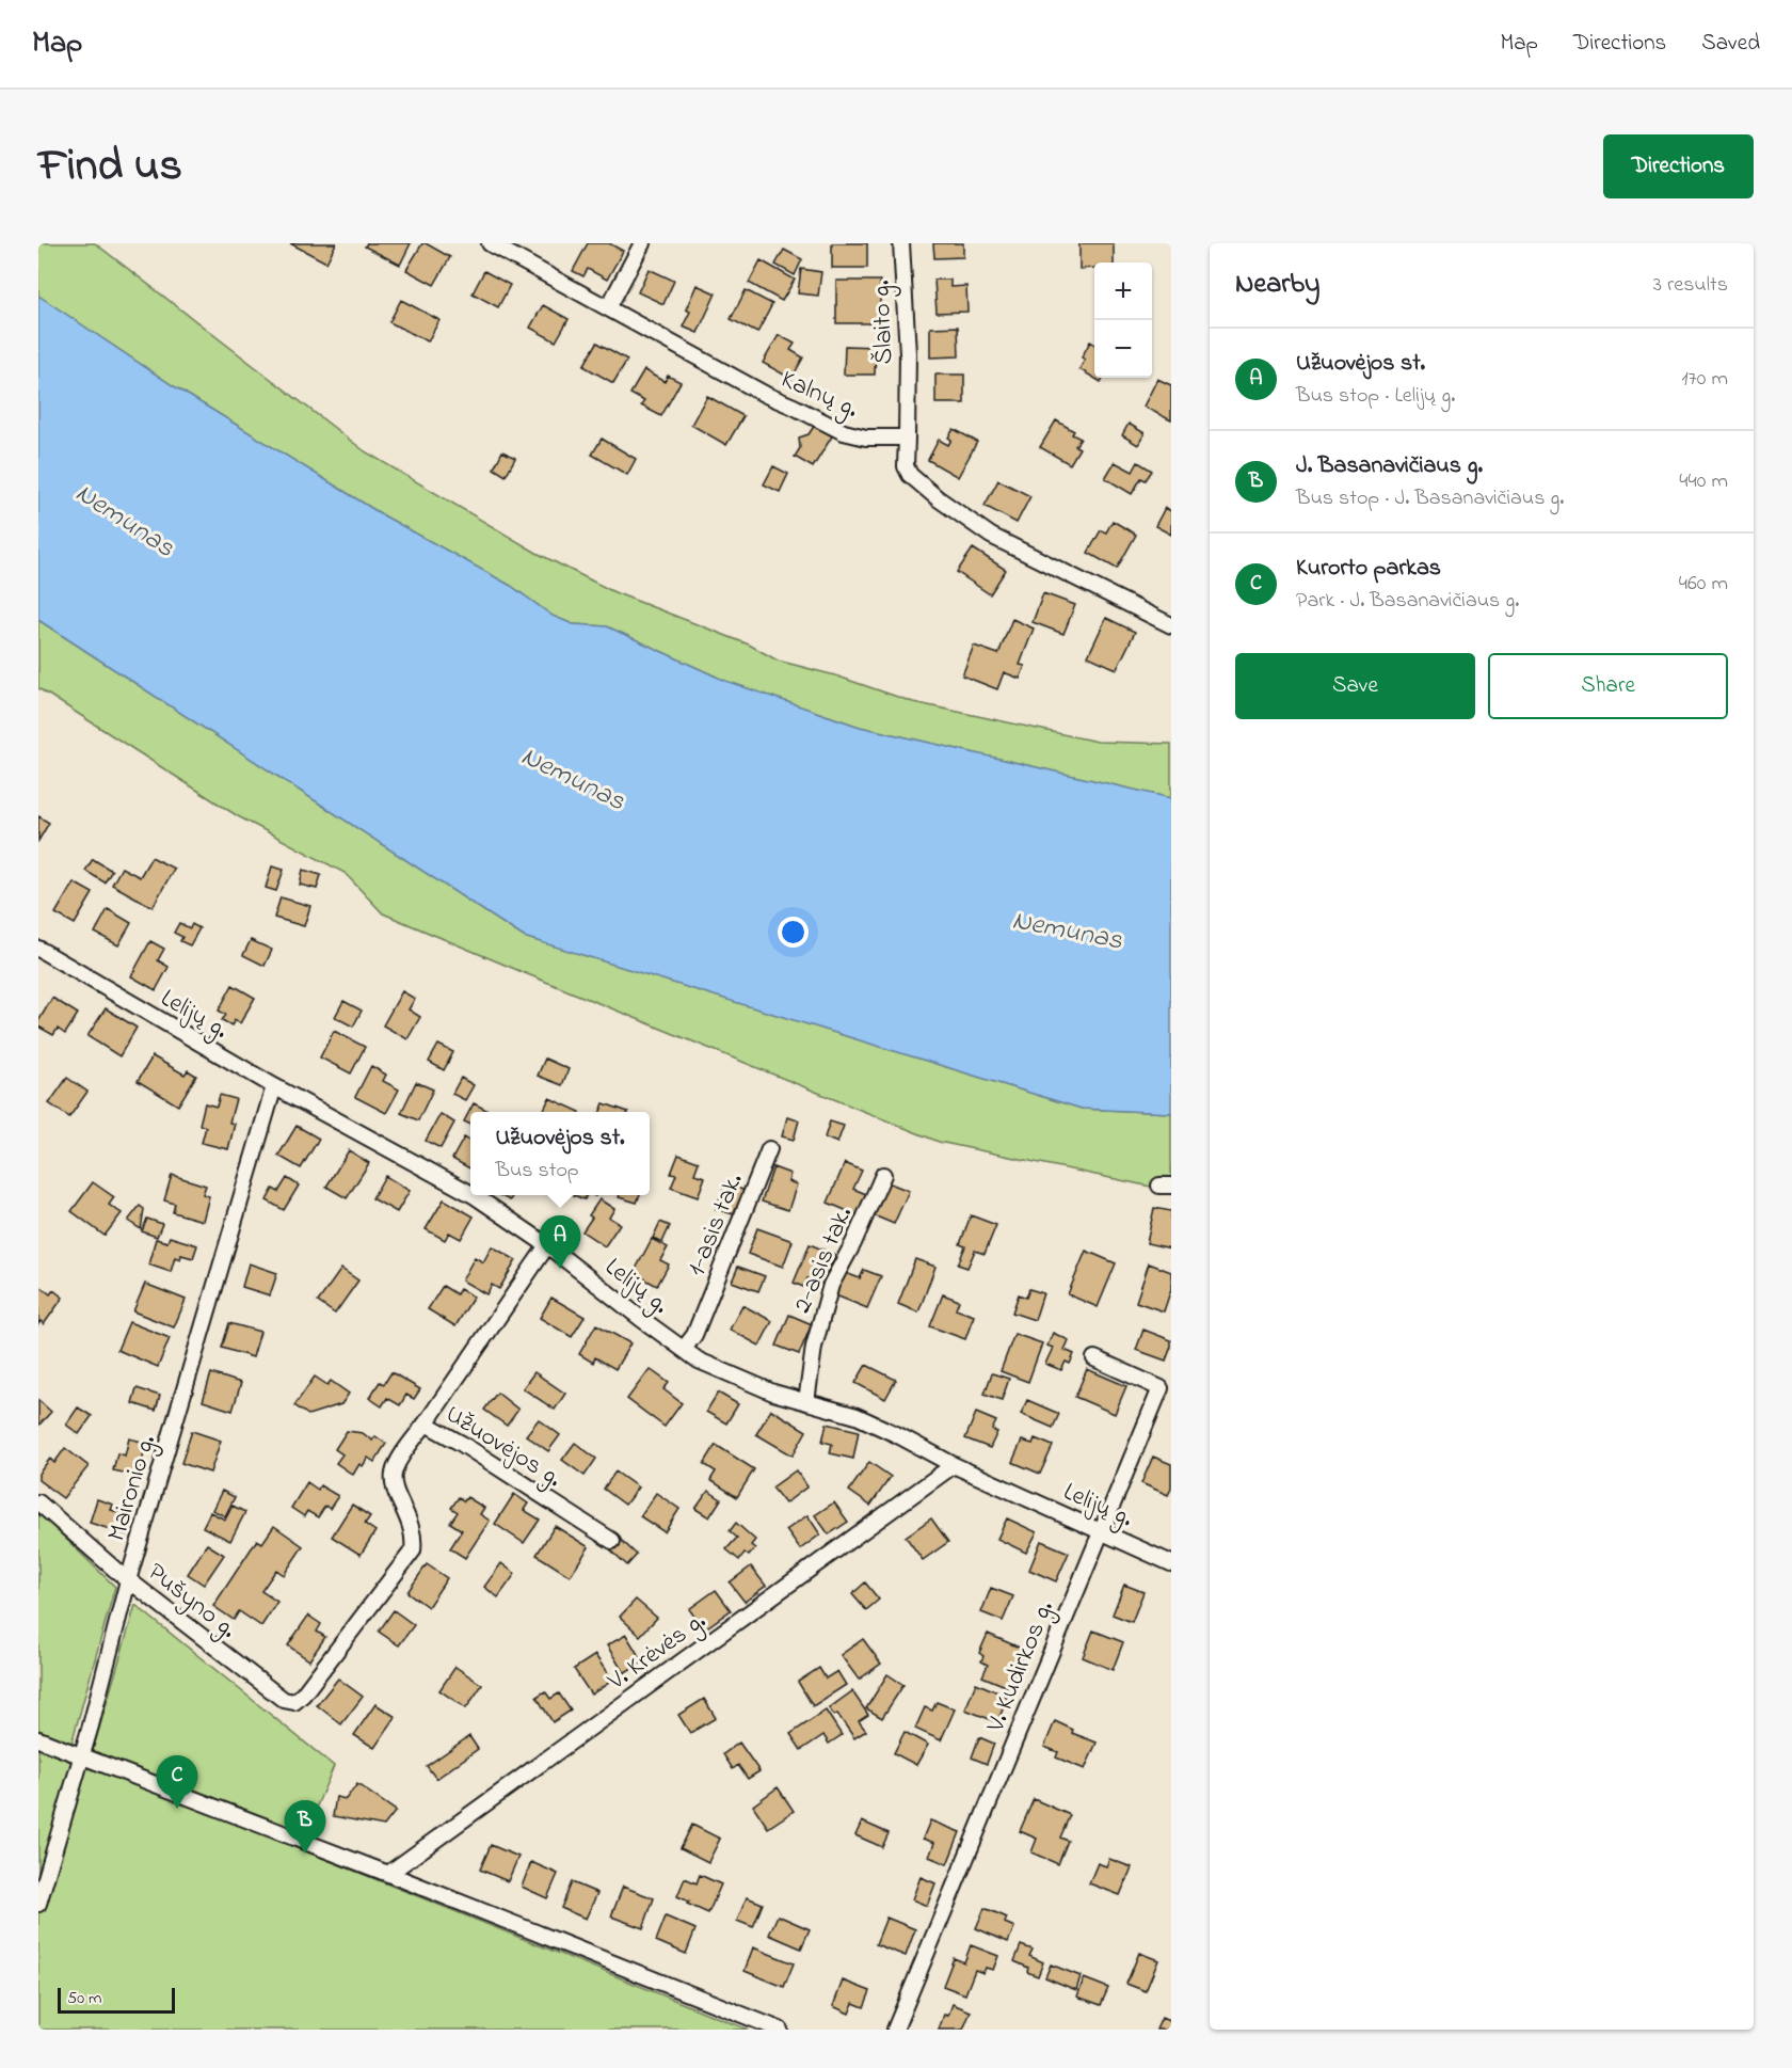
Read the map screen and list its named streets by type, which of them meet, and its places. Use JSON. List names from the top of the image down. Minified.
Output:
{"streets":{"street":["Šlaito g.","Kalnų g.","Lelijų g.","1-asis tak.","2-asis tak.","Užuovėjos g.","Maironio g.","Pušyno g.","V. Krėvės g.","V. Kudirkos g."]},"crossings":[["Šlaito g.","Kalnų g."],["Lelijų g.","1-asis tak."],["Lelijų g.","2-asis tak."],["Lelijų g.","Maironio g."],["Lelijų g.","V. Krėvės g."],["Lelijų g.","V. Kudirkos g."],["Užuovėjos g.","Pušyno g."],["Maironio g.","Pušyno g."]],"water":["Nemunas"],"scale_bar":"50 m","page":{"header":"Map","nav":["Map","Directions","Saved"],"title":"Find us","buttons":["Directions",["Save","Share"]],"heading":["Nearby","3 results"],"map_buttons":["+","−"],"list":[{"mark":"A","name":"Užuovėjos st.","note":"Bus stop · Lelijų g.","value":"170 m"},{"mark":"B","name":"J. Basanavičiaus g.","note":"Bus stop · J. Basanavičiaus g.","value":"440 m"},{"mark":"C","name":"Kurorto parkas","note":"Park · J. Basanavičiaus g.","value":"460 m"}],"popup":["Užuovėjos st.","Bus stop"],"pins":["A","C","B"],"scale":"50 m"}}
